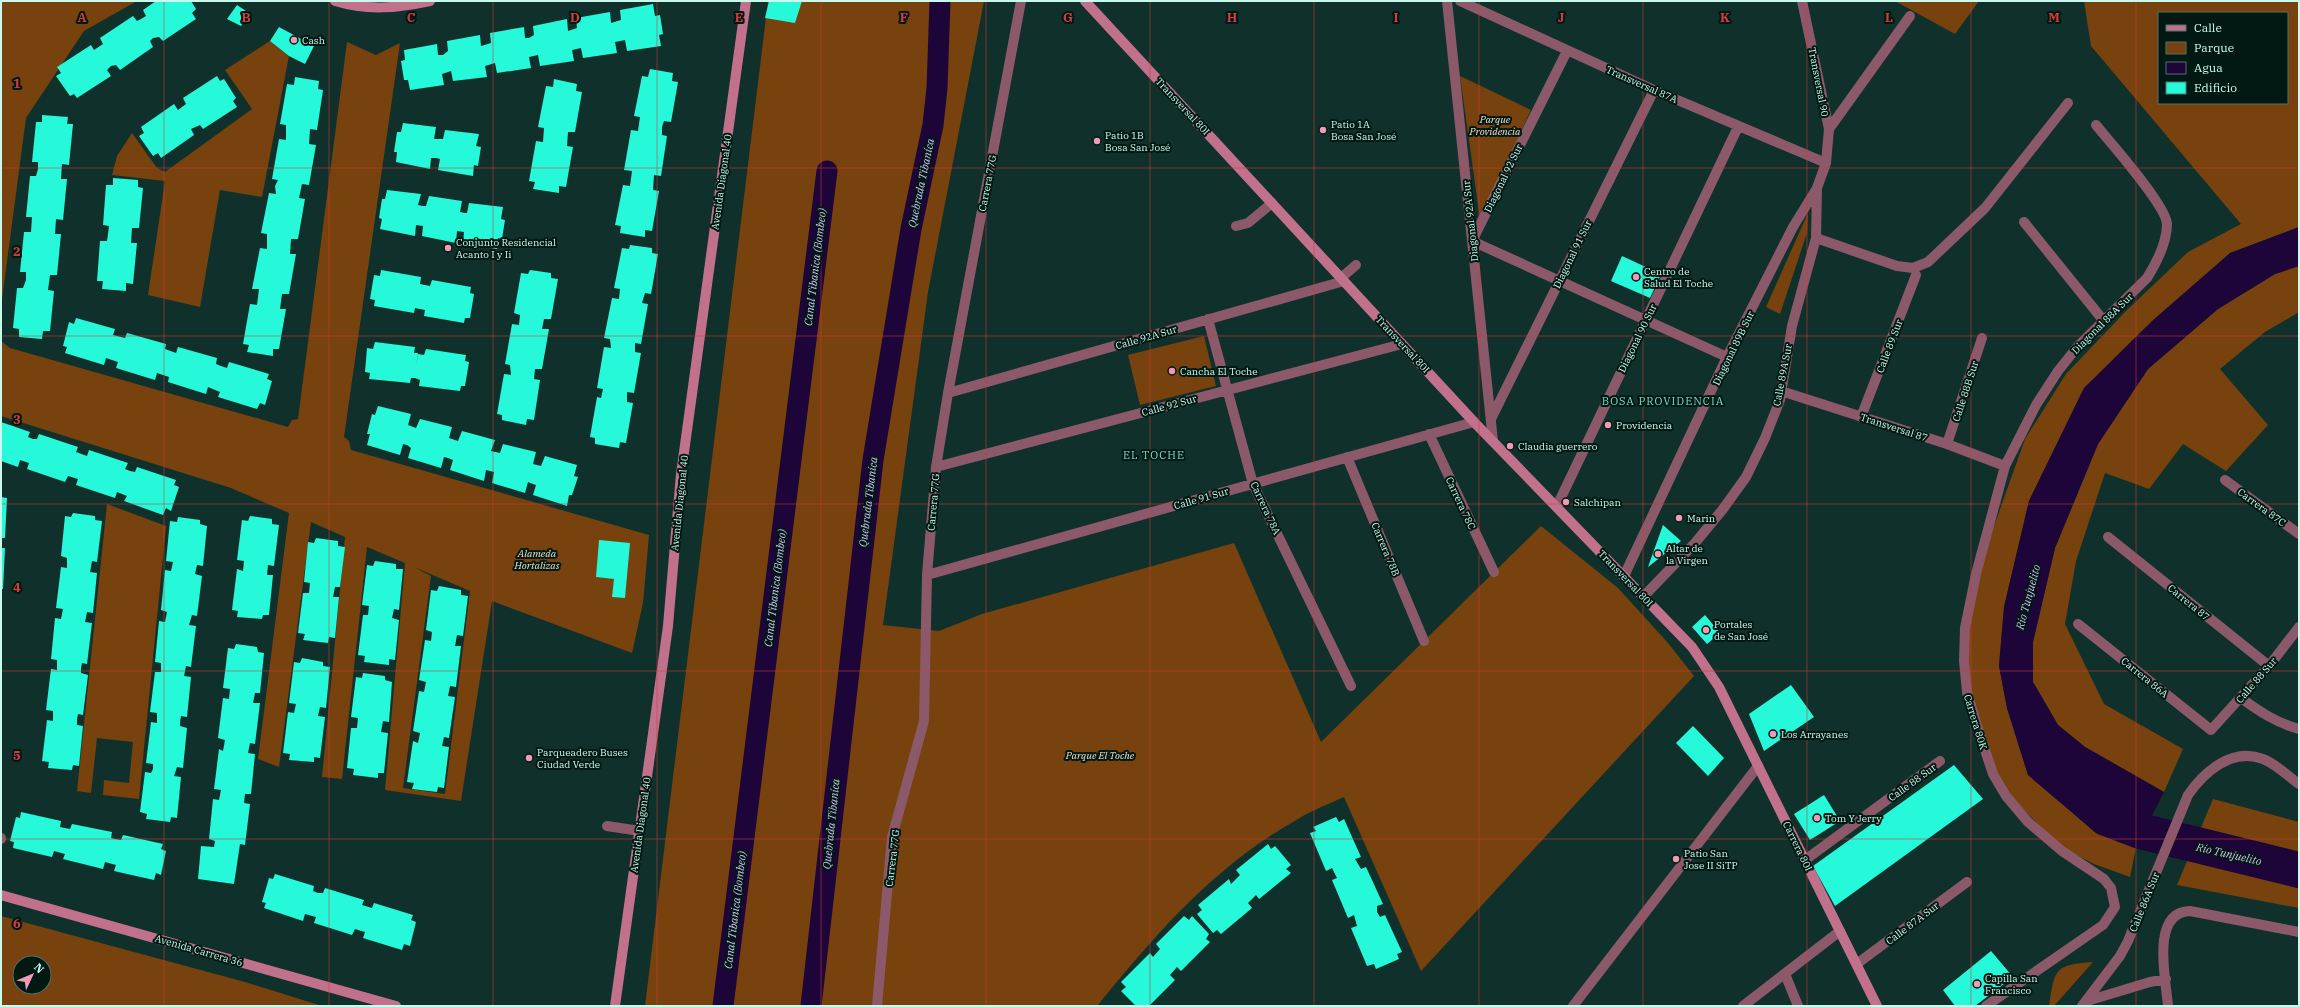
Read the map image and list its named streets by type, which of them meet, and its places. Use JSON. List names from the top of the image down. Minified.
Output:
{"streets":{"main road":["Transversal 80I","Avenida Diagonal 40","Carrera 80I","Avenida Carrera 36"],"street":["Transversal 90","Transversal 87A","Diagonal 92 Sur","Carrera 77G","Diagonal 92A Sur","Diagonal 91 Sur","Diagonal 88A Sur","Calle 92A Sur","Diagonal 90 Sur","Calle 89 Sur","Diagonal 89B Sur","Calle 89A Sur","Calle 88B Sur","Calle 92 Sur","Transversal 87","Calle 91 Sur","Carrera 78C","Carrera 87C","Carrera 78A","Carrera 78B","Carrera 87","Carrera 86A","Calle 88 Sur","Carrera 80K","Calle 86A Sur","Calle 87A Sur"]},"crossings":[["Transversal 90","Transversal 87A"],["Transversal 90","Calle 89A Sur"],["Transversal 87A","Diagonal 92 Sur"],["Transversal 87A","Diagonal 91 Sur"],["Transversal 87A","Diagonal 90 Sur"],["Transversal 87A","Calle 89A Sur"],["Transversal 80I","Diagonal 92A Sur"],["Transversal 80I","Calle 92A Sur"],["Transversal 80I","Diagonal 90 Sur"],["Transversal 80I","Diagonal 89B Sur"],["Transversal 80I","Calle 89A Sur"],["Transversal 80I","Calle 92 Sur"],["Transversal 80I","Calle 91 Sur"],["Transversal 80I","Carrera 80I"],["Diagonal 92 Sur","Diagonal 92A Sur"],["Carrera 77G","Calle 92A Sur"],["Carrera 77G","Calle 92 Sur"],["Carrera 77G","Calle 91 Sur"],["Diagonal 92A Sur","Diagonal 91 Sur"],["Diagonal 88A Sur","Transversal 87"],["Diagonal 88A Sur","Carrera 80K"],["Calle 92A Sur","Carrera 78A"],["Calle 89 Sur","Transversal 87"],["Diagonal 89B Sur","Calle 89A Sur"],["Calle 89A Sur","Transversal 87"],["Calle 88B Sur","Transversal 87"],["Calle 92 Sur","Carrera 78A"],["Transversal 87","Carrera 80K"],["Calle 91 Sur","Carrera 78C"],["Calle 91 Sur","Carrera 78A"],["Calle 91 Sur","Carrera 78B"],["Carrera 87","Calle 88 Sur"],["Carrera 86A","Calle 88 Sur"],["Calle 88 Sur","Carrera 80I"],["Carrera 80I","Calle 87A Sur"]],"districts":["BOSA PROVIDENCIA","EL TOCHE"],"water":["Quebrada Tibaníca","Canal Tibanica (Bombeo)","Río Tunjuelito"],"parks":["Parque Providencia","Alameda Hortalizas","Parque El Toche"],"places":["Cash","Patio 1A Bosa San José","Patio 1B Bosa San José","Conjunto Residencial Acanto I y Ii","Centro de Salud El Toche","Cancha El Toche","Providencia","Claudia guerrero","Salchipan","Marin","Altar de la Virgen","Portales de San José","Los Arrayanes","Parqueadero Buses Ciudad Verde","Tom Y Jerry","Patio San Jose II SiTP","Capilla San Francisco"],"legend":["Calle","Parque","Agua","Edificio"],"north":"top right","grid":{"columns":["A","B","C","D","E","F","G","H","I","J","K","L","M"],"rows":["1","2","3","4","5","6"]}}
